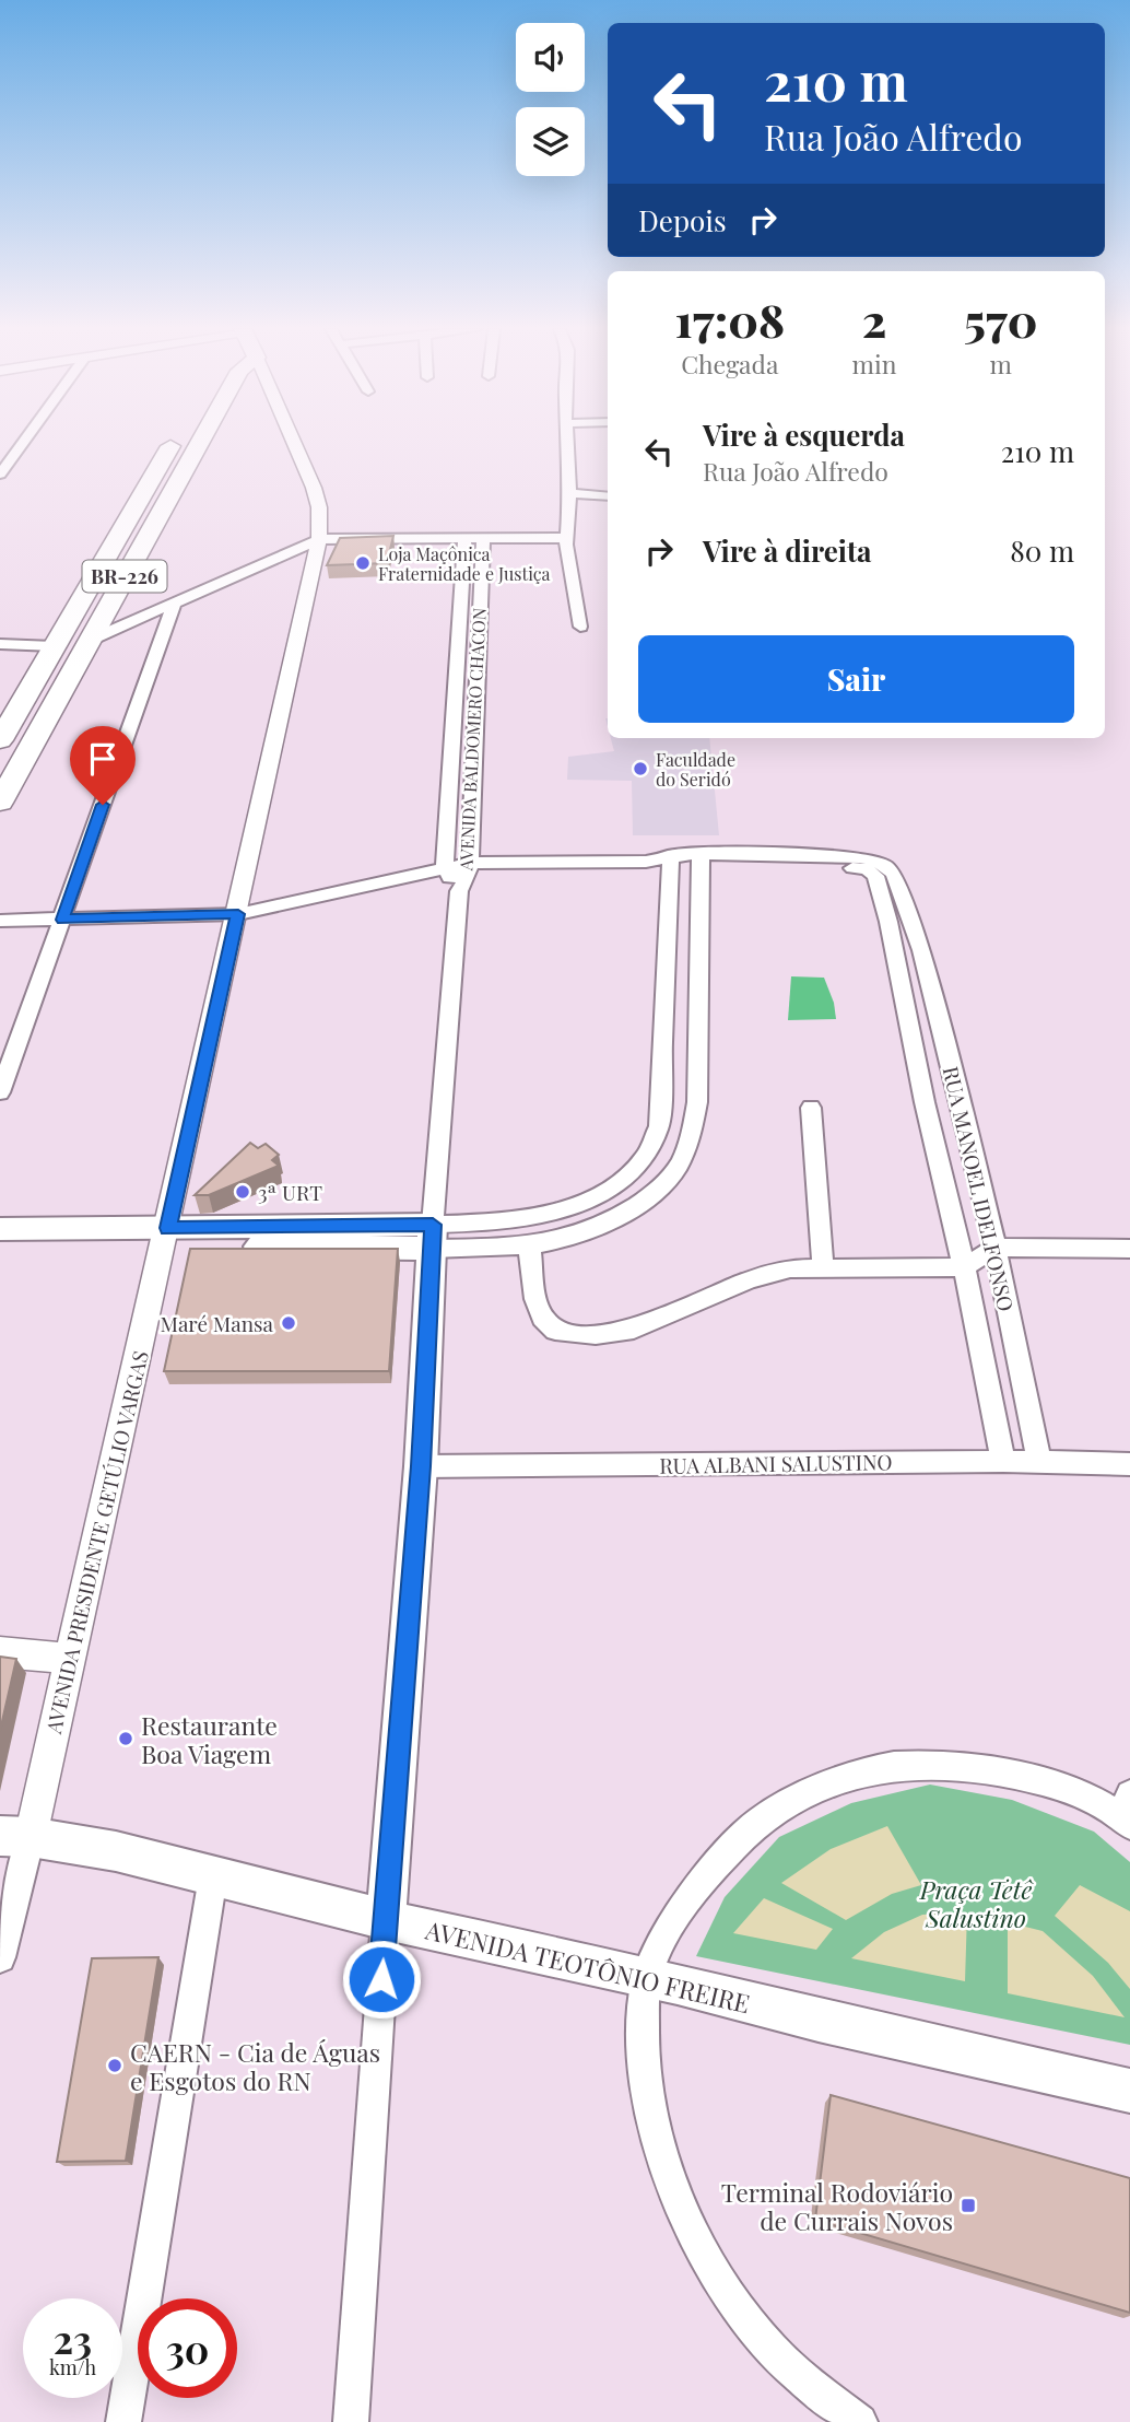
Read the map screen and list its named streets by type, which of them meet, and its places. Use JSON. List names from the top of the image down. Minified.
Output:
{"streets":{"highway":["BR-226"],"main road":["AVENIDA BALDOMERO CHACON","AVENIDA TEOTÔNIO FREIRE"],"street":["RUA MANOEL IDELFONSO","RUA ALBANI SALUSTINO","AVENIDA PRESIDENTE GETÚLIO VARGAS"]},"crossings":[["AVENIDA BALDOMERO CHACON","RUA ALBANI SALUSTINO"],["AVENIDA BALDOMERO CHACON","AVENIDA TEOTÔNIO FREIRE"],["RUA MANOEL IDELFONSO","RUA ALBANI SALUSTINO"],["AVENIDA PRESIDENTE GETÚLIO VARGAS","AVENIDA TEOTÔNIO FREIRE"]],"parks":["Praça Tetê Salustino"],"places":{"other":["Loja Maçônica Fraternidade e Justiça","Faculdade do Seridó","3ª URT","Maré Mansa","Restaurante Boa Viagem","CAERN - Cia de Águas e Esgotos do RN"],"transit":["Terminal Rodoviário de Currais Novos"]},"page":{"turn":["210 m","Rua João Alfredo"],"then":"Depois","eta":["17:08","Chegada","2","min","570","m"],"list":[{"name":"Vire à esquerda","note":"Rua João Alfredo","value":"210 m"},{"name":"Vire à direita","value":"80 m"}],"buttons":"Sair","speed":"23 km/h","limit":"30"}}
